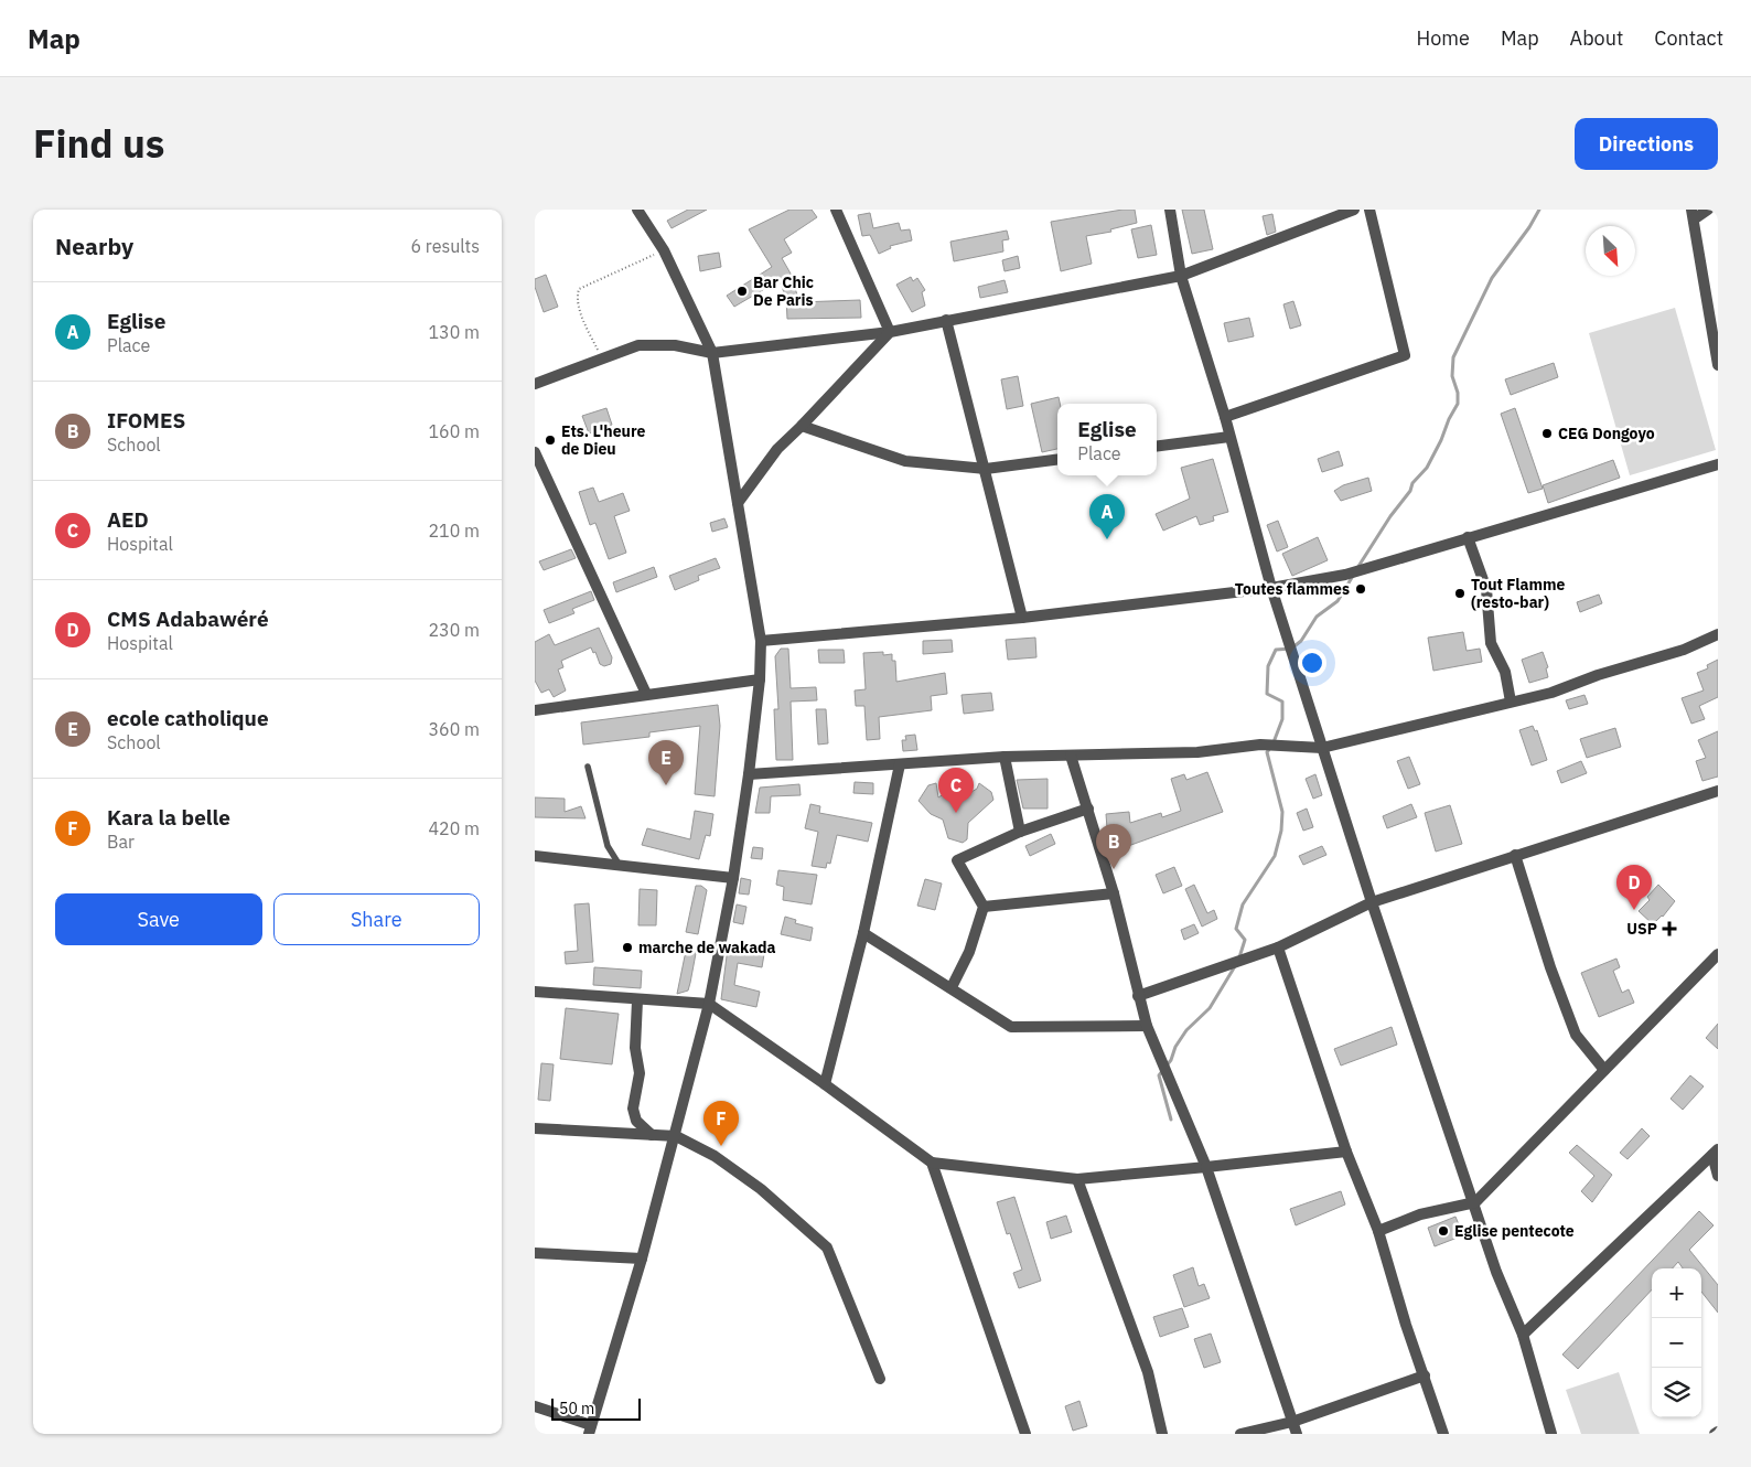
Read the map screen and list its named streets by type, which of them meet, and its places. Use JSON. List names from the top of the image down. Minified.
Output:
{"places":{"other":["Bar Chic De Paris","CEG Dongoyo","Ets. L'heure de Dieu","Toutes flammes","Tout Flamme (resto-bar)","marche de wakada","Eglise pentecote"],"health":["USP"]},"scale_bar":"50 m","north":"bottom right","page":{"header":"Map","nav":["Home","Map","About","Contact"],"title":"Find us","buttons":["Directions",["Save","Share"]],"heading":["Nearby","6 results"],"list":[{"mark":"A","name":"Eglise","note":"Place","value":"130 m"},{"mark":"B","name":"IFOMES","note":"School","value":"160 m"},{"mark":"C","name":"AED","note":"Hospital","value":"210 m"},{"mark":"D","name":"CMS Adabawéré","note":"Hospital","value":"230 m"},{"mark":"E","name":"ecole catholique","note":"School","value":"360 m"},{"mark":"F","name":"Kara la belle","note":"Bar","value":"420 m"}],"popup":["Eglise","Place"],"pins":["A","E","C","B","D","F"],"map_buttons":["+","−"],"scale":"50 m"}}
